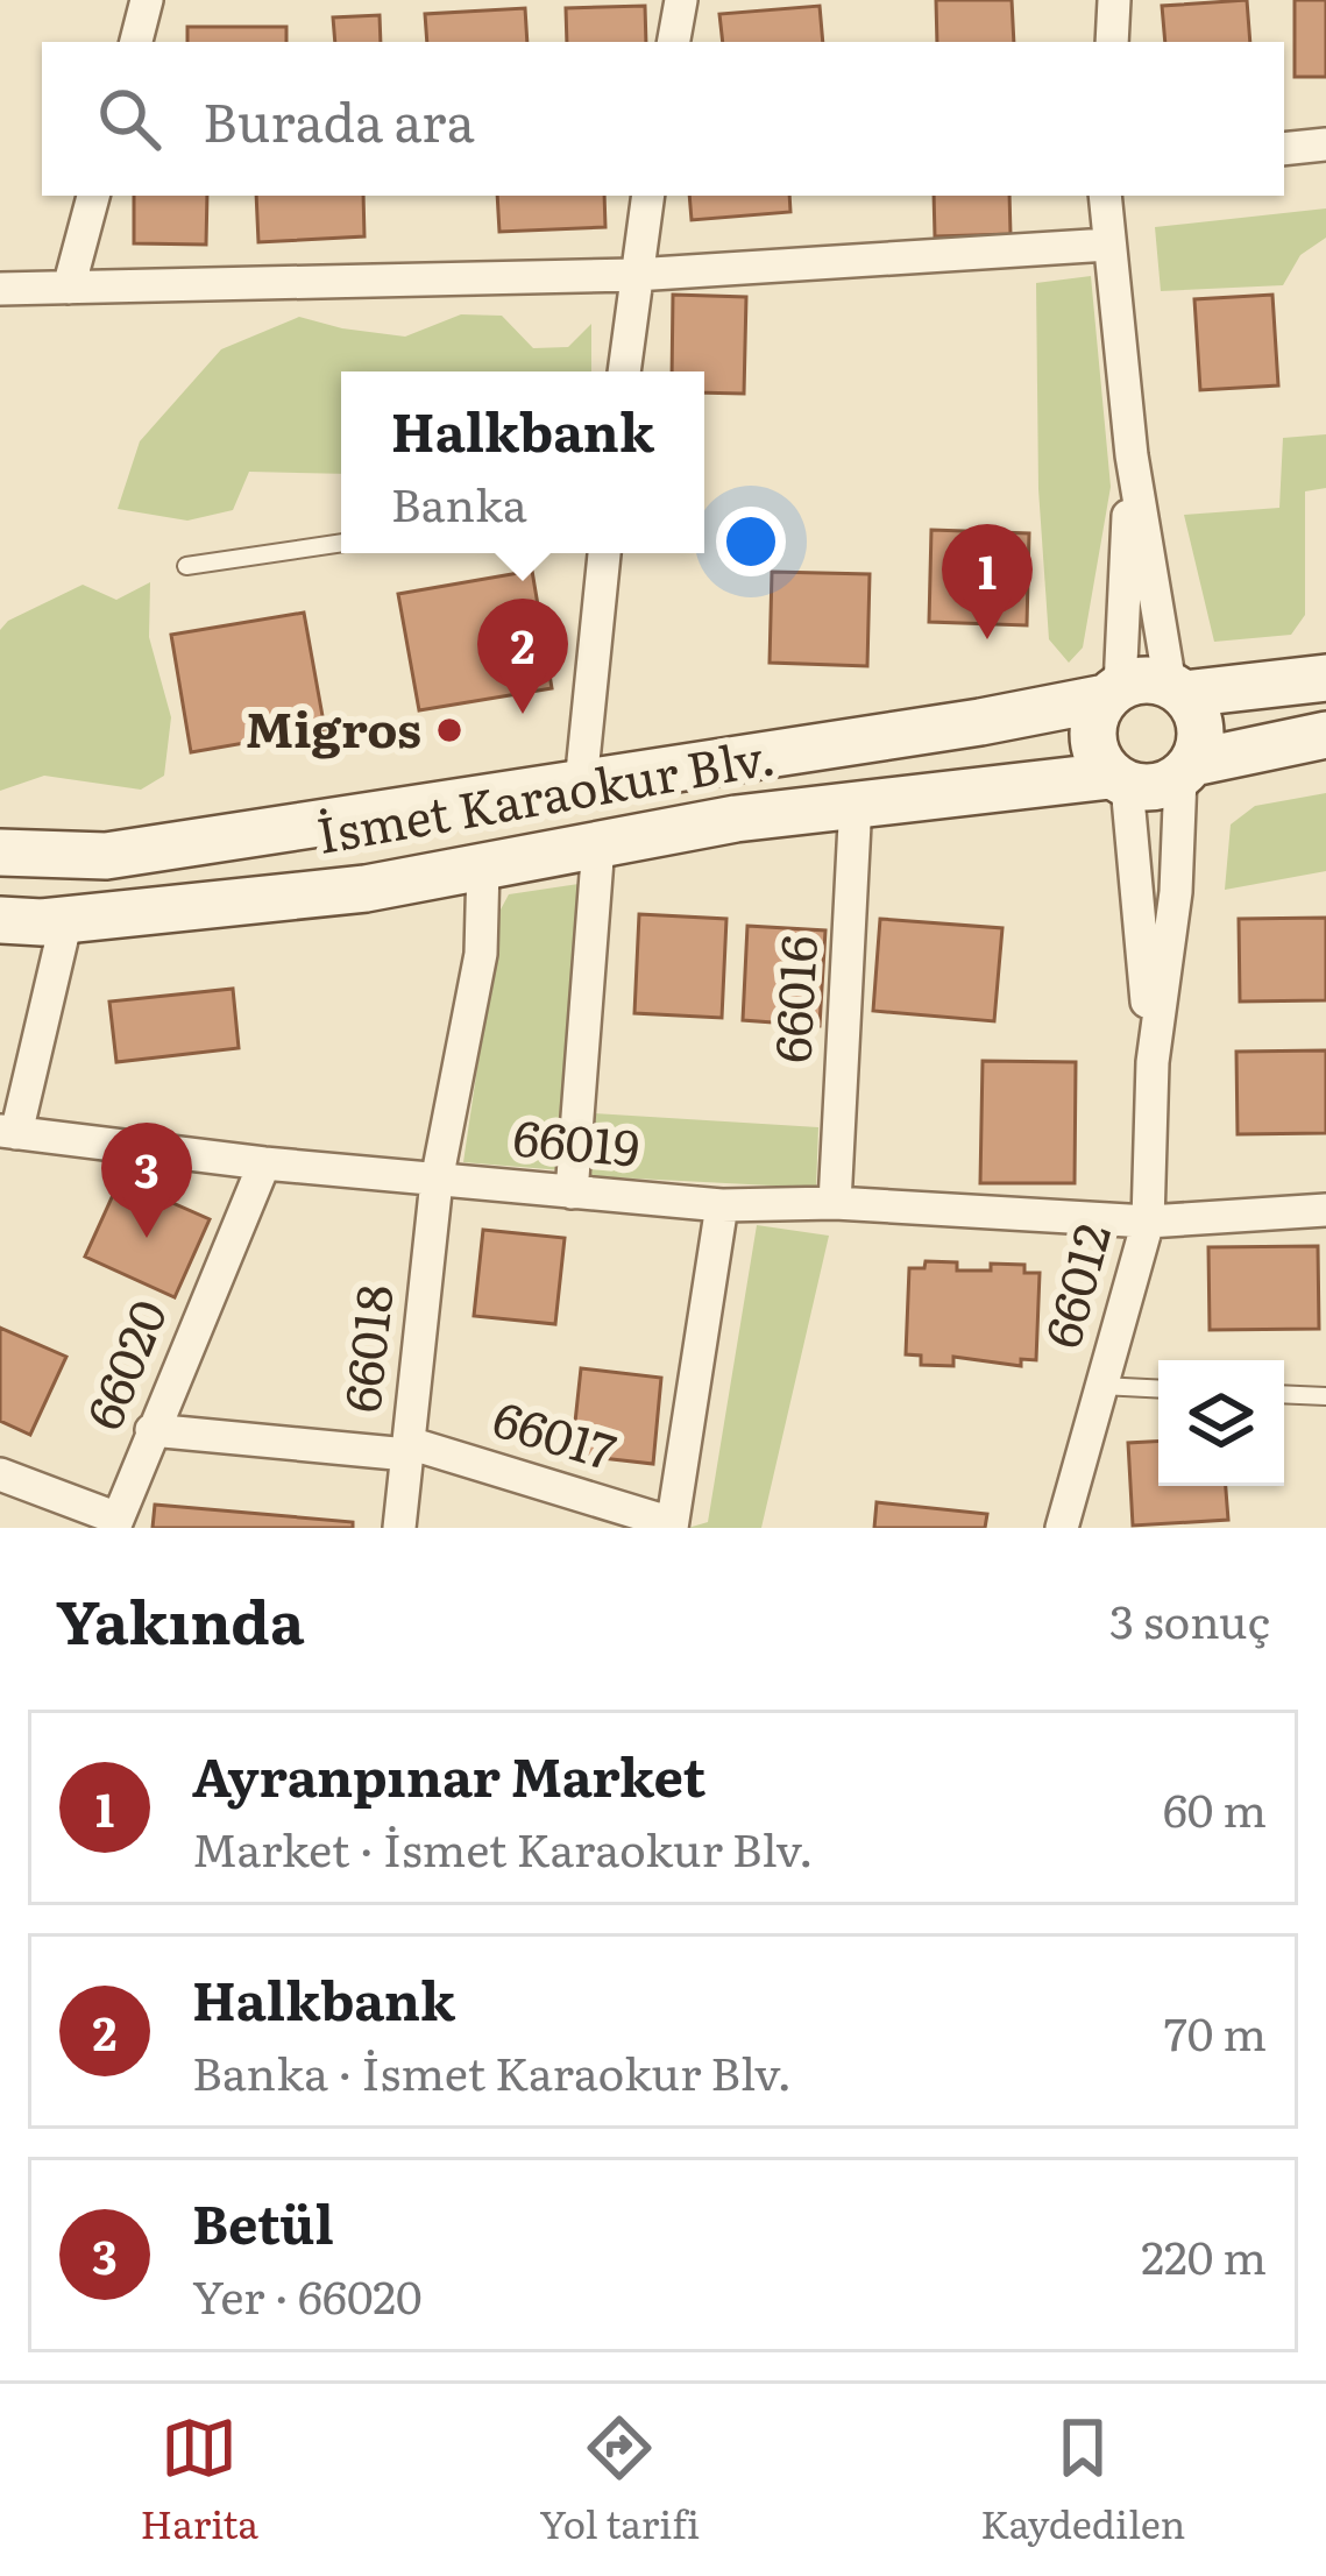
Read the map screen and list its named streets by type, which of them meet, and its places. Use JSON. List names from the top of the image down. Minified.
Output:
{"streets":{"main road":["İsmet Karaokur Blv."],"street":["66016","66019","66012","66018","66020","66017"]},"crossings":[["İsmet Karaokur Blv.","66016"],["İsmet Karaokur Blv.","66012"],["İsmet Karaokur Blv.","66018"],["66016","66019"],["66019","66012"],["66019","66018"],["66019","66020"],["66018","66017"],["66020","66017"]],"places":["Migros"],"page":{"search":"Burada ara","popup":["Halkbank","Banka"],"pins":["1","2","3"],"heading":["Yakında","3 sonuç"],"list":[{"mark":"1","name":"Ayranpınar Market","note":"Market · İsmet Karaokur Blv.","value":"60 m"},{"mark":"2","name":"Halkbank","note":"Banka · İsmet Karaokur Blv.","value":"70 m"},{"mark":"3","name":"Betül","note":"Yer · 66020","value":"220 m"}],"nav":["Harita","Yol tarifi","Kaydedilen"]}}
